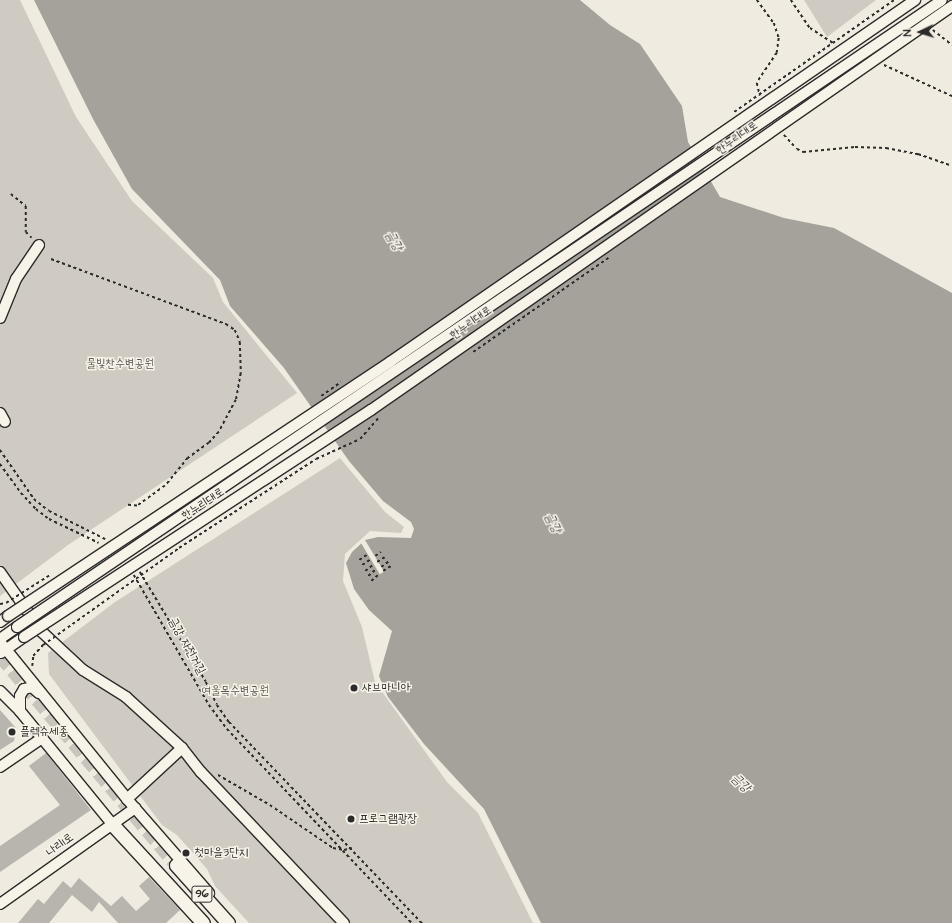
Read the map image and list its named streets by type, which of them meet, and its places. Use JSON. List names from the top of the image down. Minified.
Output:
{"streets":{"main road":["96"],"street":["한누리대로","나리1로"],"path":["금강 자전거길"]},"water":["금강"],"parks":["물빛찬수변공원","여울목수변공원"],"places":["샤브마니아","플렉슈세종","프로그램광장","첫마을3단지"],"north":"left"}
